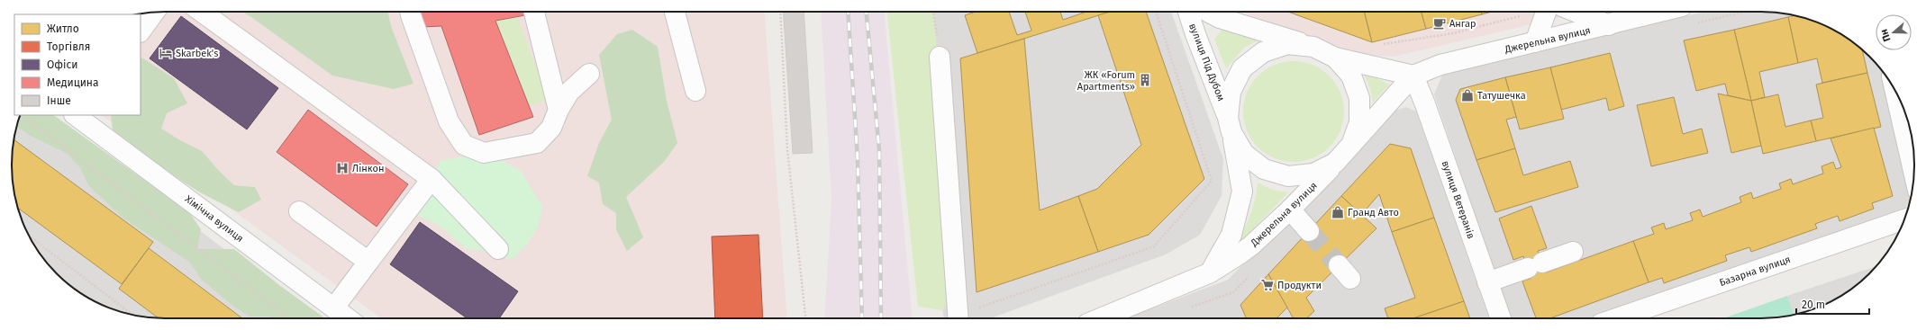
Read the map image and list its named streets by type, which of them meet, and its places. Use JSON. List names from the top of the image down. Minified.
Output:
{"streets":{"street":["Джерельна вулиця","вулиця Під Дубом","вулиця Ветеранів","Хімічна вулиця","Базарна вулиця"]},"crossings":[["Джерельна вулиця","вулиця Ветеранів"]],"places":{"cafe":["Ангар"],"hotel":["Skarbek's"],"building":["ЖК «Forum Apartments»"],"shop":["Татушечка","Гранд Авто"],"hospital":["Лінкон"],"supermarket":["Продукти"]},"legend":["Житло","Торгівля","Офіси","Медицина","Інше"],"scale_bar":"20 m","north":"left"}
